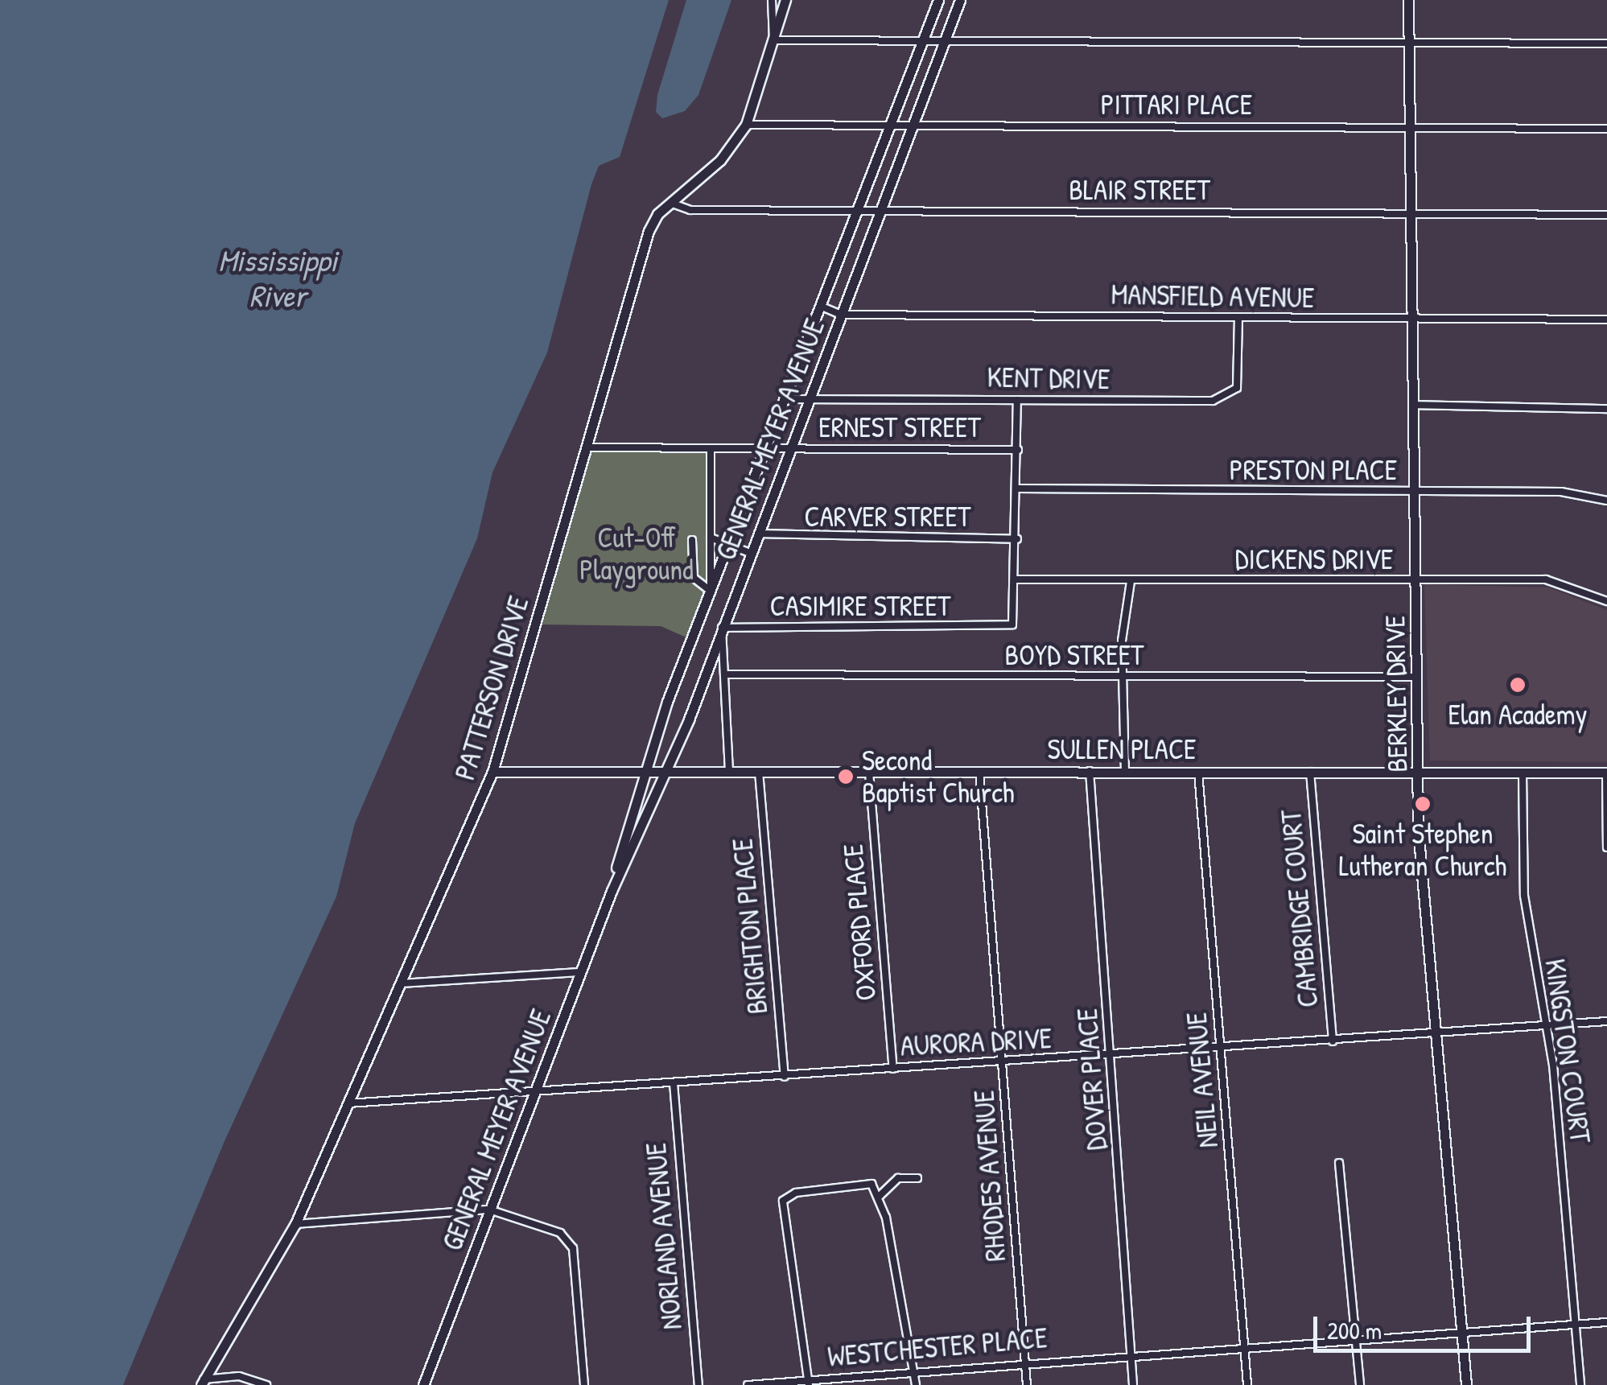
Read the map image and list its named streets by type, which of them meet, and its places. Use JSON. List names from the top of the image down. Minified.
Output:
{"streets":{"street":["PITTARI PLACE","BLAIR STREET","MANSFIELD AVENUE","KENT DRIVE","ERNEST STREET","GENERAL MEYER AVENUE","PRESTON PLACE","CARVER STREET","DICKENS DRIVE","CASIMIRE STREET","BOYD STREET","PATTERSON DRIVE","BERKLEY DRIVE","SULLEN PLACE","CAMBRIDGE COURT","OXFORD PLACE","BRIGHTON PLACE","AURORA DRIVE","KINGSTON COURT","DOVER PLACE","NEIL AVENUE","RHODES AVENUE","NORLAND AVENUE","WESTCHESTER PLACE"]},"crossings":[["PITTARI PLACE","GENERAL MEYER AVENUE"],["PITTARI PLACE","PATTERSON DRIVE"],["PITTARI PLACE","BERKLEY DRIVE"],["BLAIR STREET","GENERAL MEYER AVENUE"],["BLAIR STREET","PATTERSON DRIVE"],["BLAIR STREET","BERKLEY DRIVE"],["MANSFIELD AVENUE","KENT DRIVE"],["MANSFIELD AVENUE","GENERAL MEYER AVENUE"],["MANSFIELD AVENUE","BERKLEY DRIVE"],["KENT DRIVE","GENERAL MEYER AVENUE"],["ERNEST STREET","GENERAL MEYER AVENUE"],["ERNEST STREET","PATTERSON DRIVE"],["GENERAL MEYER AVENUE","CARVER STREET"],["GENERAL MEYER AVENUE","CASIMIRE STREET"],["GENERAL MEYER AVENUE","SULLEN PLACE"],["GENERAL MEYER AVENUE","AURORA DRIVE"],["PRESTON PLACE","BERKLEY DRIVE"],["DICKENS DRIVE","CASIMIRE STREET"],["DICKENS DRIVE","BERKLEY DRIVE"],["BOYD STREET","BERKLEY DRIVE"],["PATTERSON DRIVE","SULLEN PLACE"],["PATTERSON DRIVE","AURORA DRIVE"],["BERKLEY DRIVE","SULLEN PLACE"],["BERKLEY DRIVE","AURORA DRIVE"],["BERKLEY DRIVE","WESTCHESTER PLACE"],["SULLEN PLACE","CAMBRIDGE COURT"],["SULLEN PLACE","OXFORD PLACE"],["SULLEN PLACE","BRIGHTON PLACE"],["SULLEN PLACE","KINGSTON COURT"],["SULLEN PLACE","DOVER PLACE"],["SULLEN PLACE","NEIL AVENUE"],["SULLEN PLACE","RHODES AVENUE"],["CAMBRIDGE COURT","AURORA DRIVE"],["OXFORD PLACE","AURORA DRIVE"],["BRIGHTON PLACE","AURORA DRIVE"],["AURORA DRIVE","KINGSTON COURT"],["AURORA DRIVE","DOVER PLACE"],["AURORA DRIVE","NEIL AVENUE"],["AURORA DRIVE","RHODES AVENUE"],["AURORA DRIVE","NORLAND AVENUE"],["KINGSTON COURT","WESTCHESTER PLACE"],["DOVER PLACE","WESTCHESTER PLACE"],["NEIL AVENUE","WESTCHESTER PLACE"],["RHODES AVENUE","WESTCHESTER PLACE"]],"water":["Mississippi River"],"parks":["Cut-Off Playground"],"places":["Elan Academy","Second Baptist Church","Saint Stephen Lutheran Church"],"scale_bar":"200 m"}
